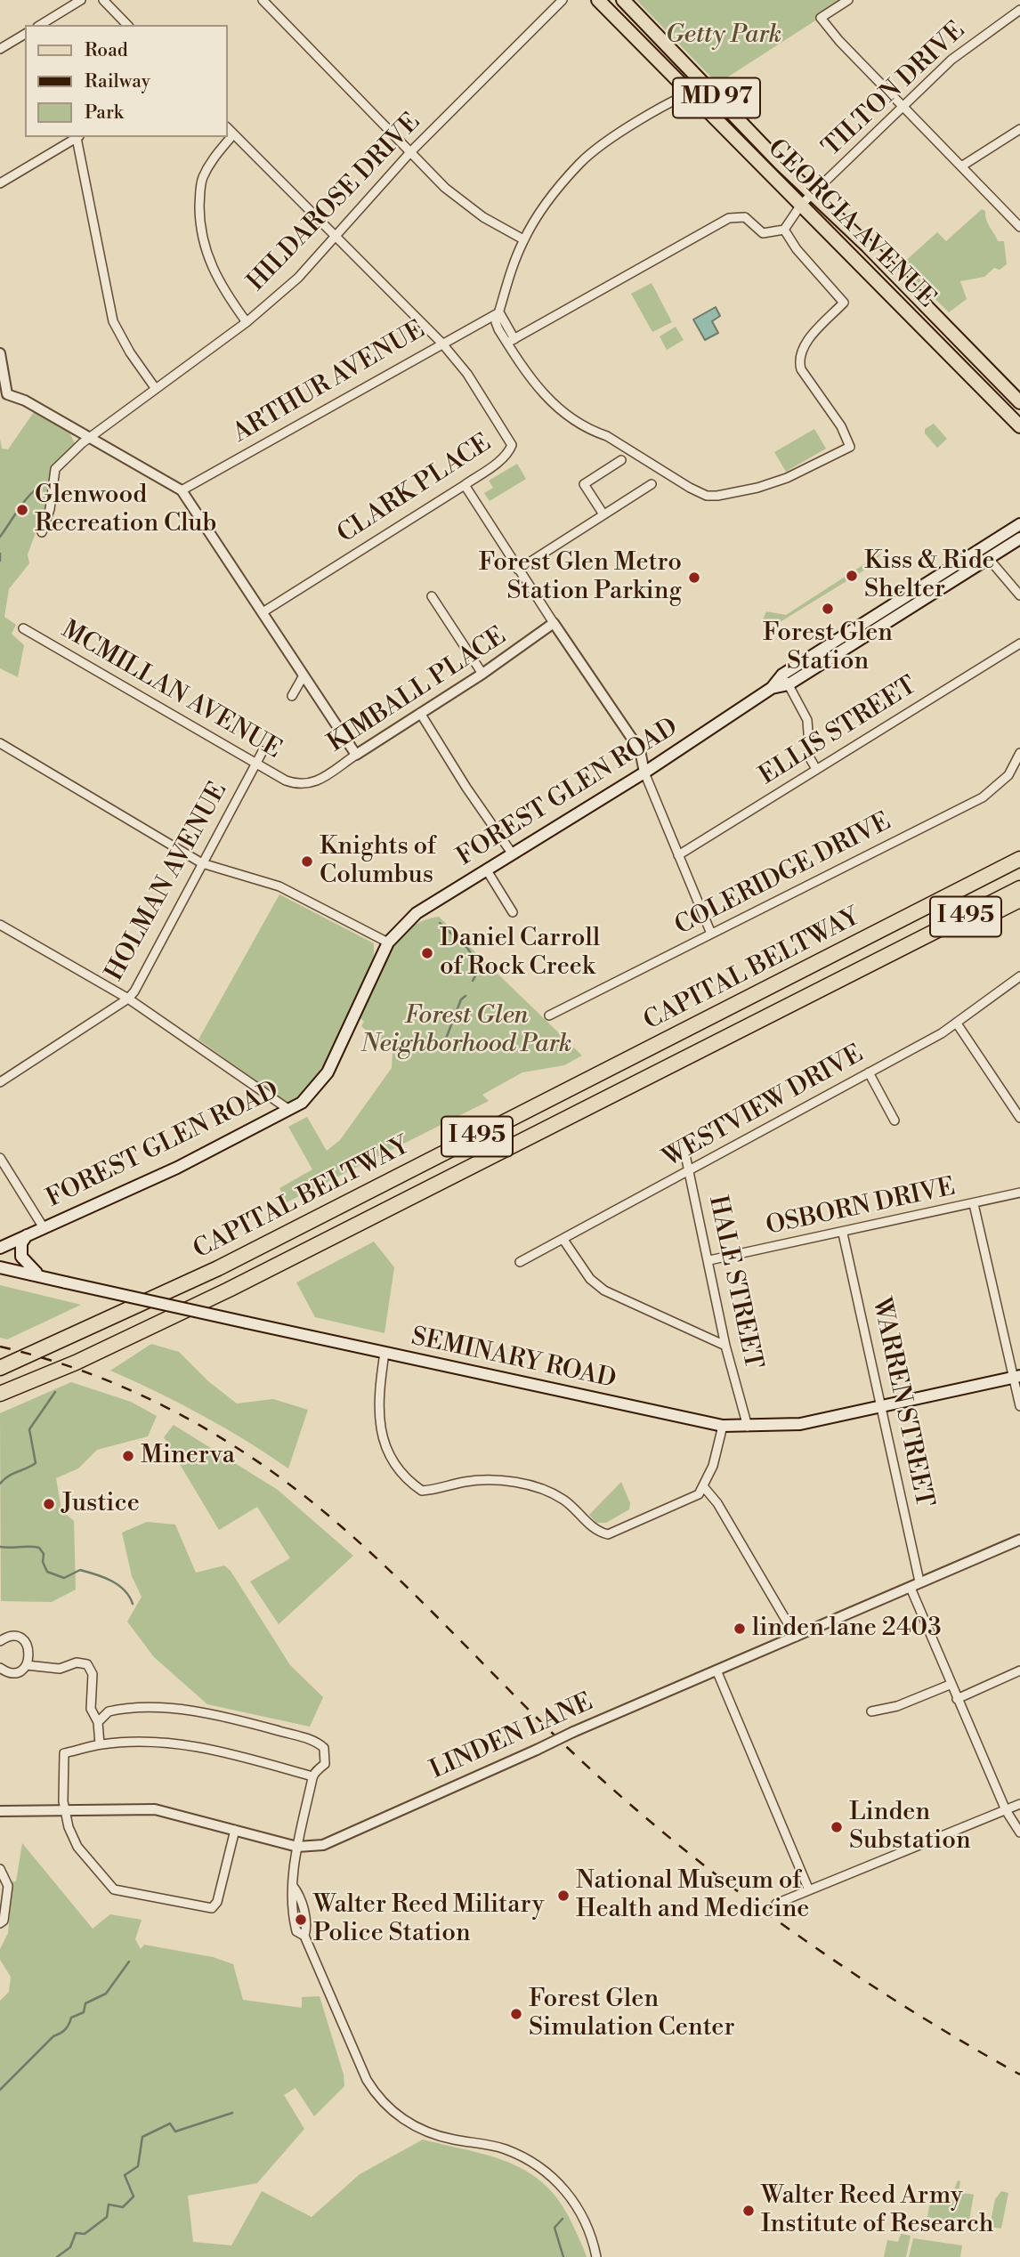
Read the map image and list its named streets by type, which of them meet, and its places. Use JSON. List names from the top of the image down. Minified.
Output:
{"streets":{"highway":["I 495","CAPITAL BELTWAY"],"main road":["MD 97","GEORGIA AVENUE","FOREST GLEN ROAD","SEMINARY ROAD"],"street":["TILTON DRIVE","HILDAROSE DRIVE","ARTHUR AVENUE","CLARK PLACE","MCMILLAN AVENUE","KIMBALL PLACE","ELLIS STREET","COLERIDGE DRIVE","HOLMAN AVENUE","WESTVIEW DRIVE","OSBORN DRIVE","HALE STREET","WARREN STREET","LINDEN LANE"]},"crossings":[["TILTON DRIVE","GEORGIA AVENUE"],["HILDAROSE DRIVE","CLARK PLACE"],["ARTHUR AVENUE","CLARK PLACE"],["MCMILLAN AVENUE","KIMBALL PLACE"],["MCMILLAN AVENUE","HOLMAN AVENUE"],["WESTVIEW DRIVE","HALE STREET"],["OSBORN DRIVE","HALE STREET"],["OSBORN DRIVE","WARREN STREET"],["HALE STREET","SEMINARY ROAD"],["SEMINARY ROAD","WARREN STREET"],["WARREN STREET","LINDEN LANE"]],"parks":["Getty Park","Forest Glen Neighborhood Park"],"places":["Glenwood Recreation Club","Kiss & Ride Shelter","Forest Glen Metro Station Parking","Forest Glen Station","Knights of Columbus","Daniel Carroll of Rock Creek","Minerva","Justice","linden lane 2403","Linden Substation","National Museum of Health and Medicine","Walter Reed Military Police Station","Forest Glen Simulation Center","Walter Reed Army Institute of Research"],"legend":["Road","Railway","Park"]}
